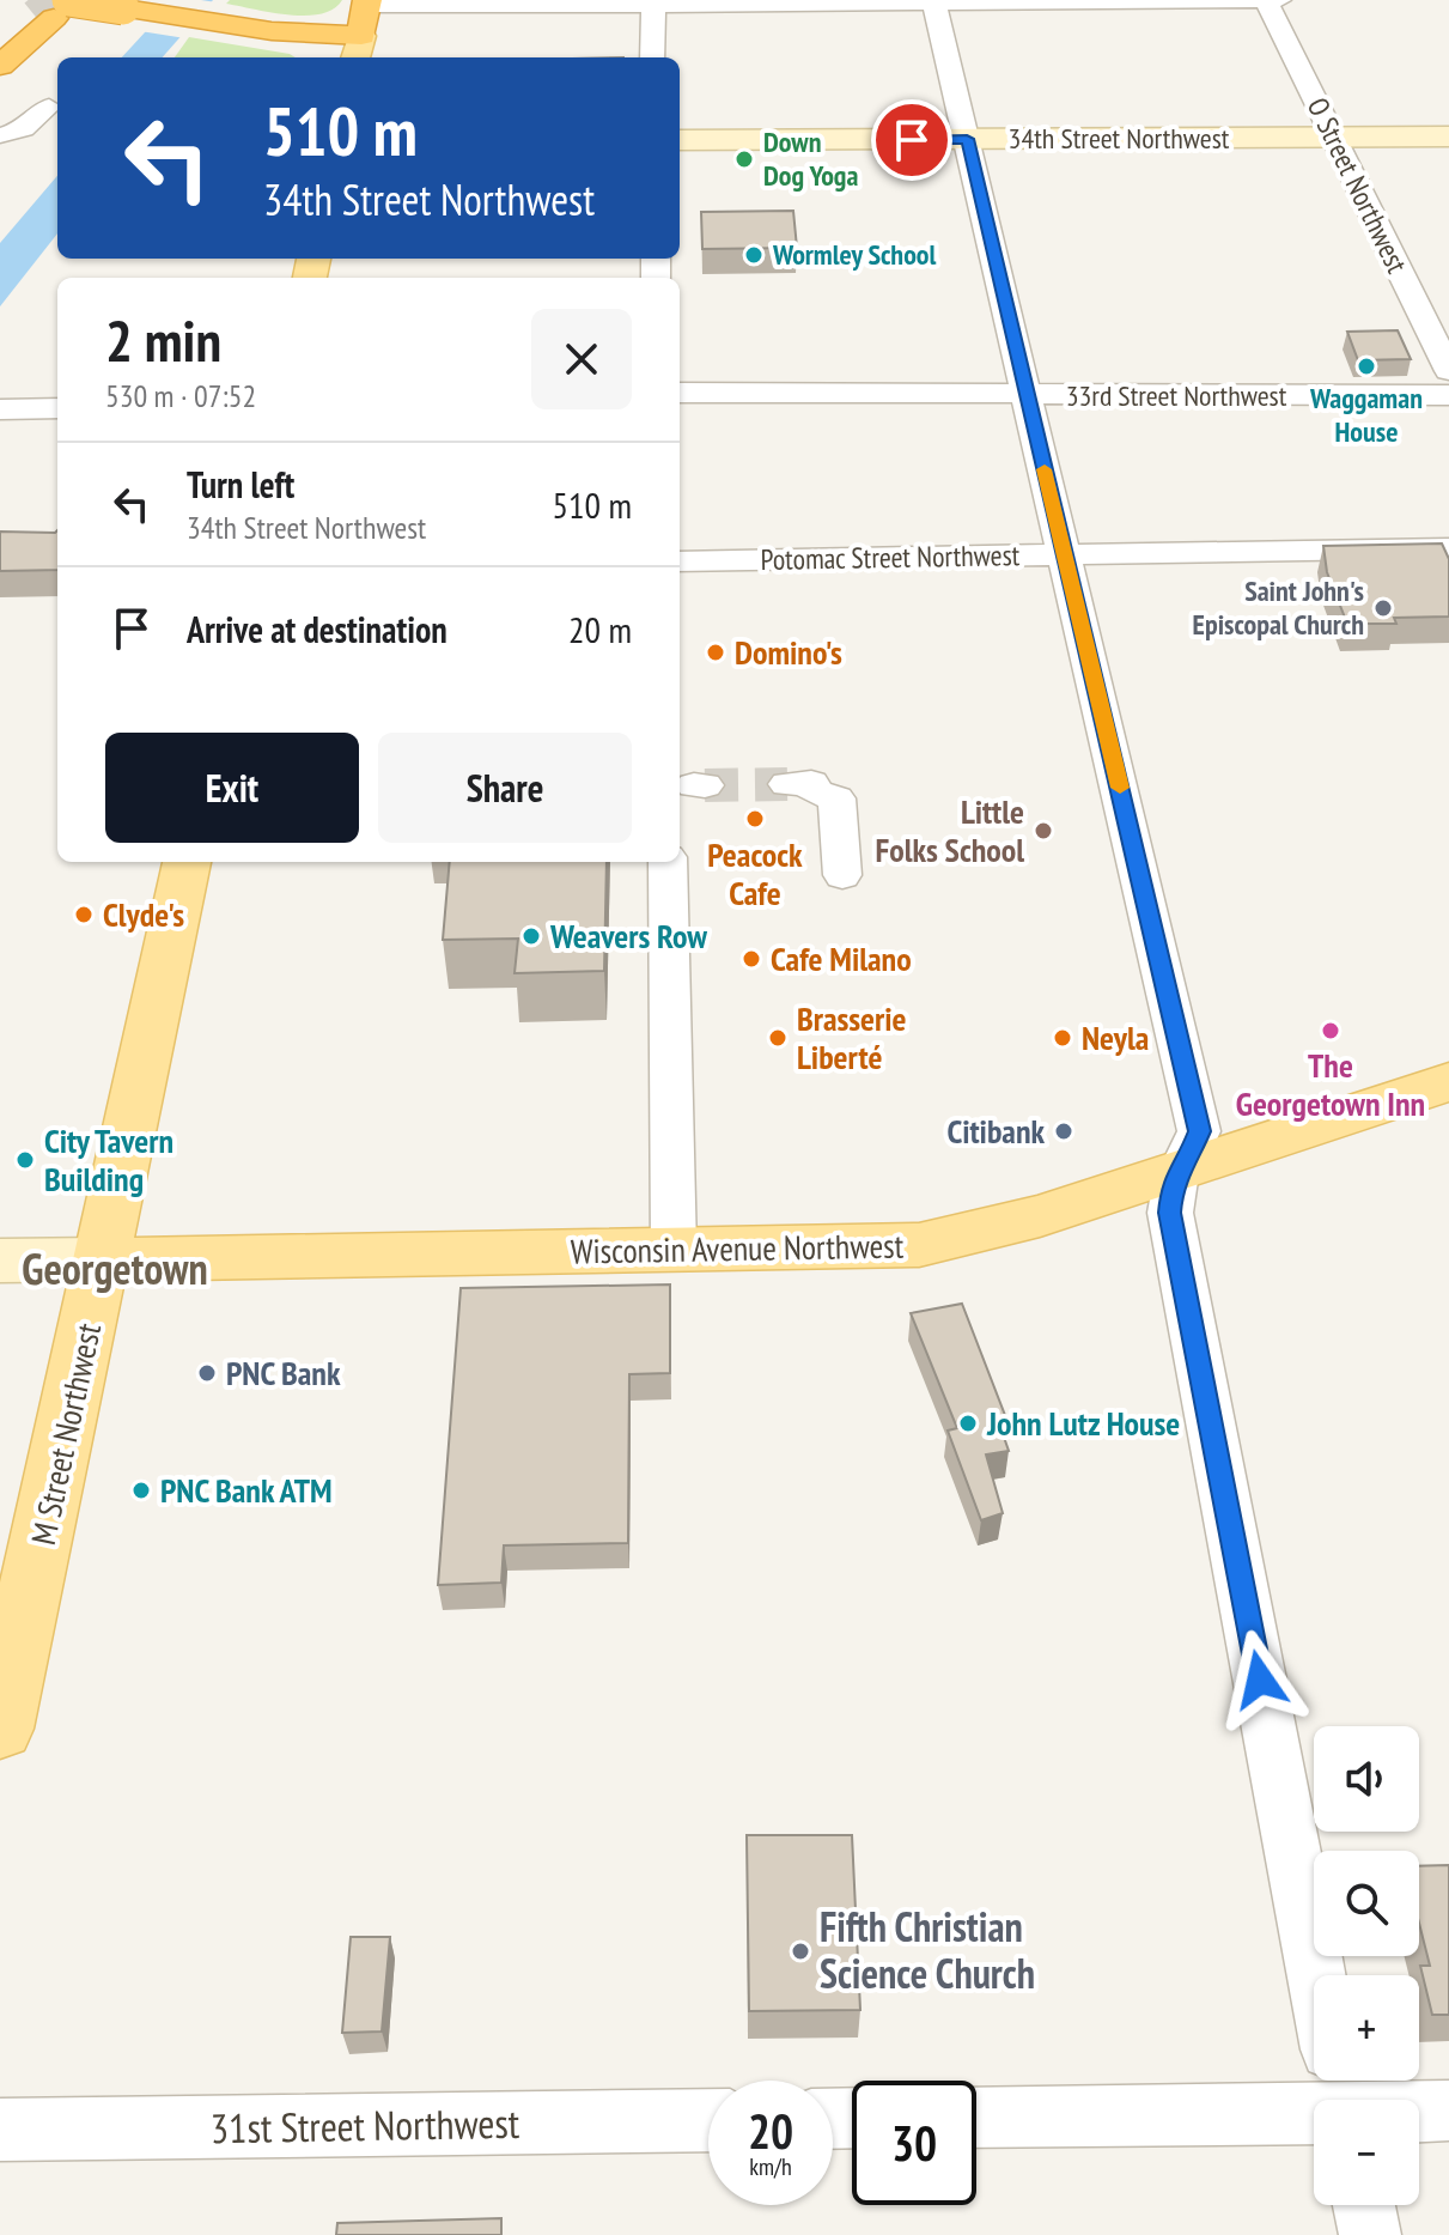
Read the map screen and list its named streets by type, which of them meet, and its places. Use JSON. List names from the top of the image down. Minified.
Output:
{"streets":{"main road":["Wisconsin Avenue Northwest","M Street Northwest"],"street":["34th Street Northwest","O Street Northwest","33rd Street Northwest","Potomac Street Northwest","31st Street Northwest"]},"crossings":[["34th Street Northwest","O Street Northwest"],["Wisconsin Avenue Northwest","M Street Northwest"]],"districts":["Georgetown"],"places":["Down Dog Yoga","Wormley School","Waggaman House","Saint John's Episcopal Church","Domino's","Peacock Cafe","Little Folks School","Clyde's","Weavers Row","Cafe Milano","The Georgetown Inn","Brasserie Liberté","Neyla","Citibank","City Tavern Building","PNC Bank","John Lutz House","PNC Bank ATM","Fifth Christian Science Church"],"page":{"turn":["510 m","34th Street Northwest"],"heading":["2 min","530 m · 07:52"],"list":[{"name":"Turn left","note":"34th Street Northwest","value":"510 m"},{"name":"Arrive at destination","value":"20 m"}],"buttons":["Exit","Share"],"map_buttons":["+","−"],"speed":"20 km/h","limit":"30"}}
